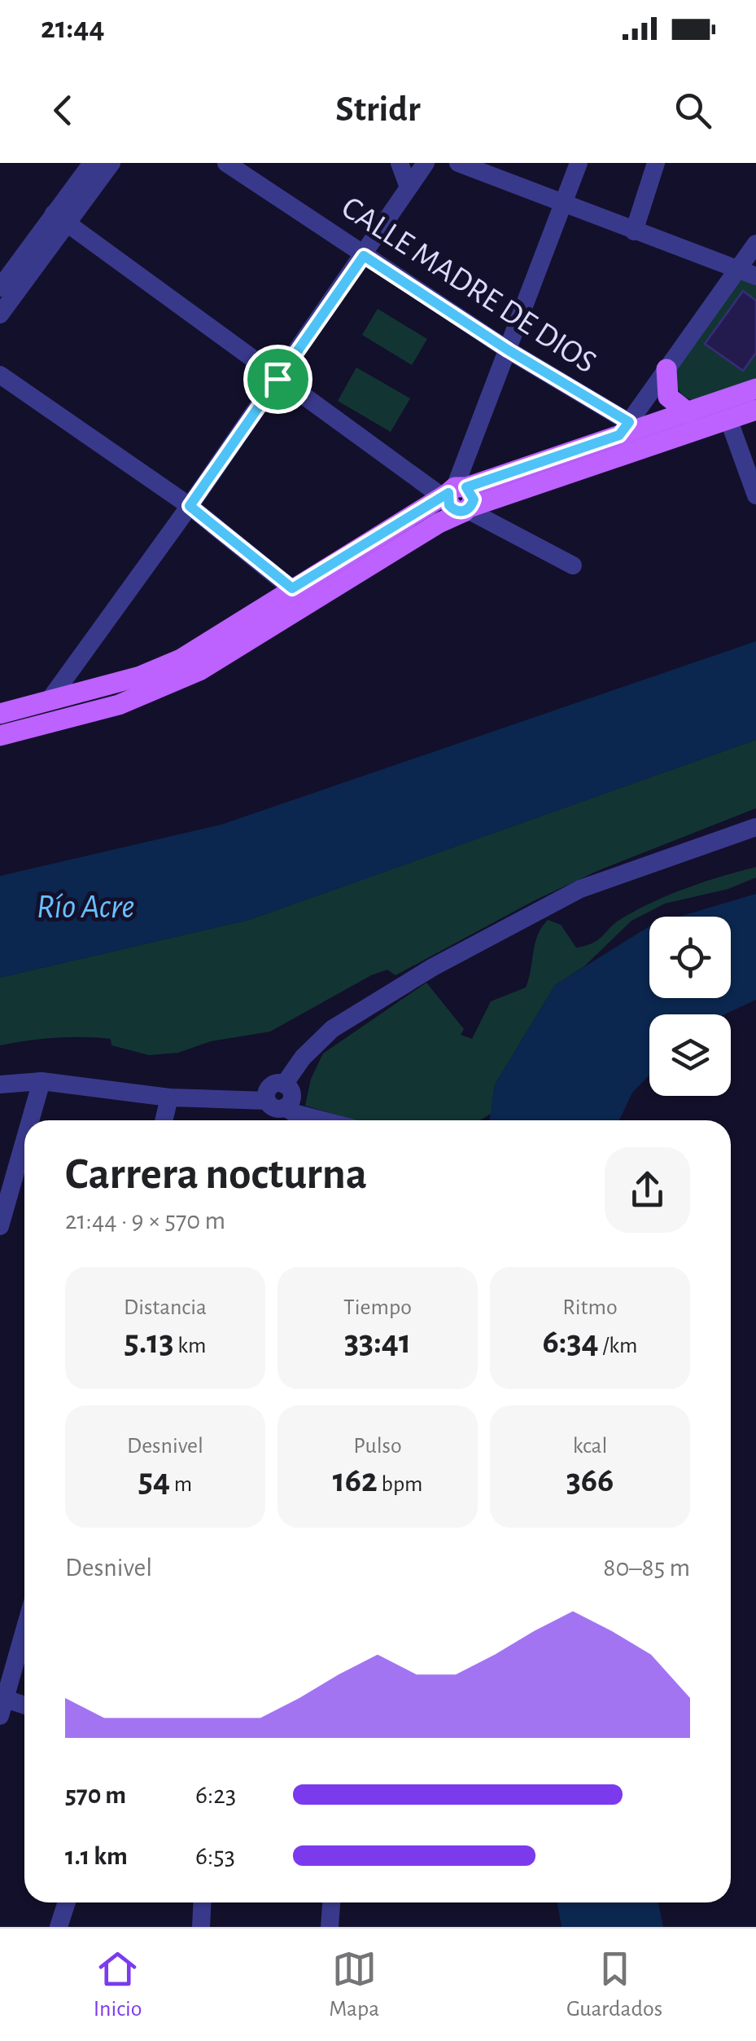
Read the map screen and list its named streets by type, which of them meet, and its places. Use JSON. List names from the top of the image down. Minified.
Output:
{"streets":{"street":["CALLE MADRE DE DIOS"]},"water":["Río Acre"],"page":{"status":"21:44","header":"Stridr","heading":["Carrera nocturna","21:44 · 9 × 570 m"],"stats":[["Distancia","5.13 km"],["Tiempo","33:41"],["Ritmo","6:34 /km"],["Desnivel","54 m"],["Pulso","162 bpm"],["kcal","366"]],"chart":["Desnivel","80–85 m"],"list":[{"name":"570 m","note":"6:23"},{"name":"1.1 km","note":"6:53"}],"tabs":["Inicio","Mapa","Guardados"]}}
